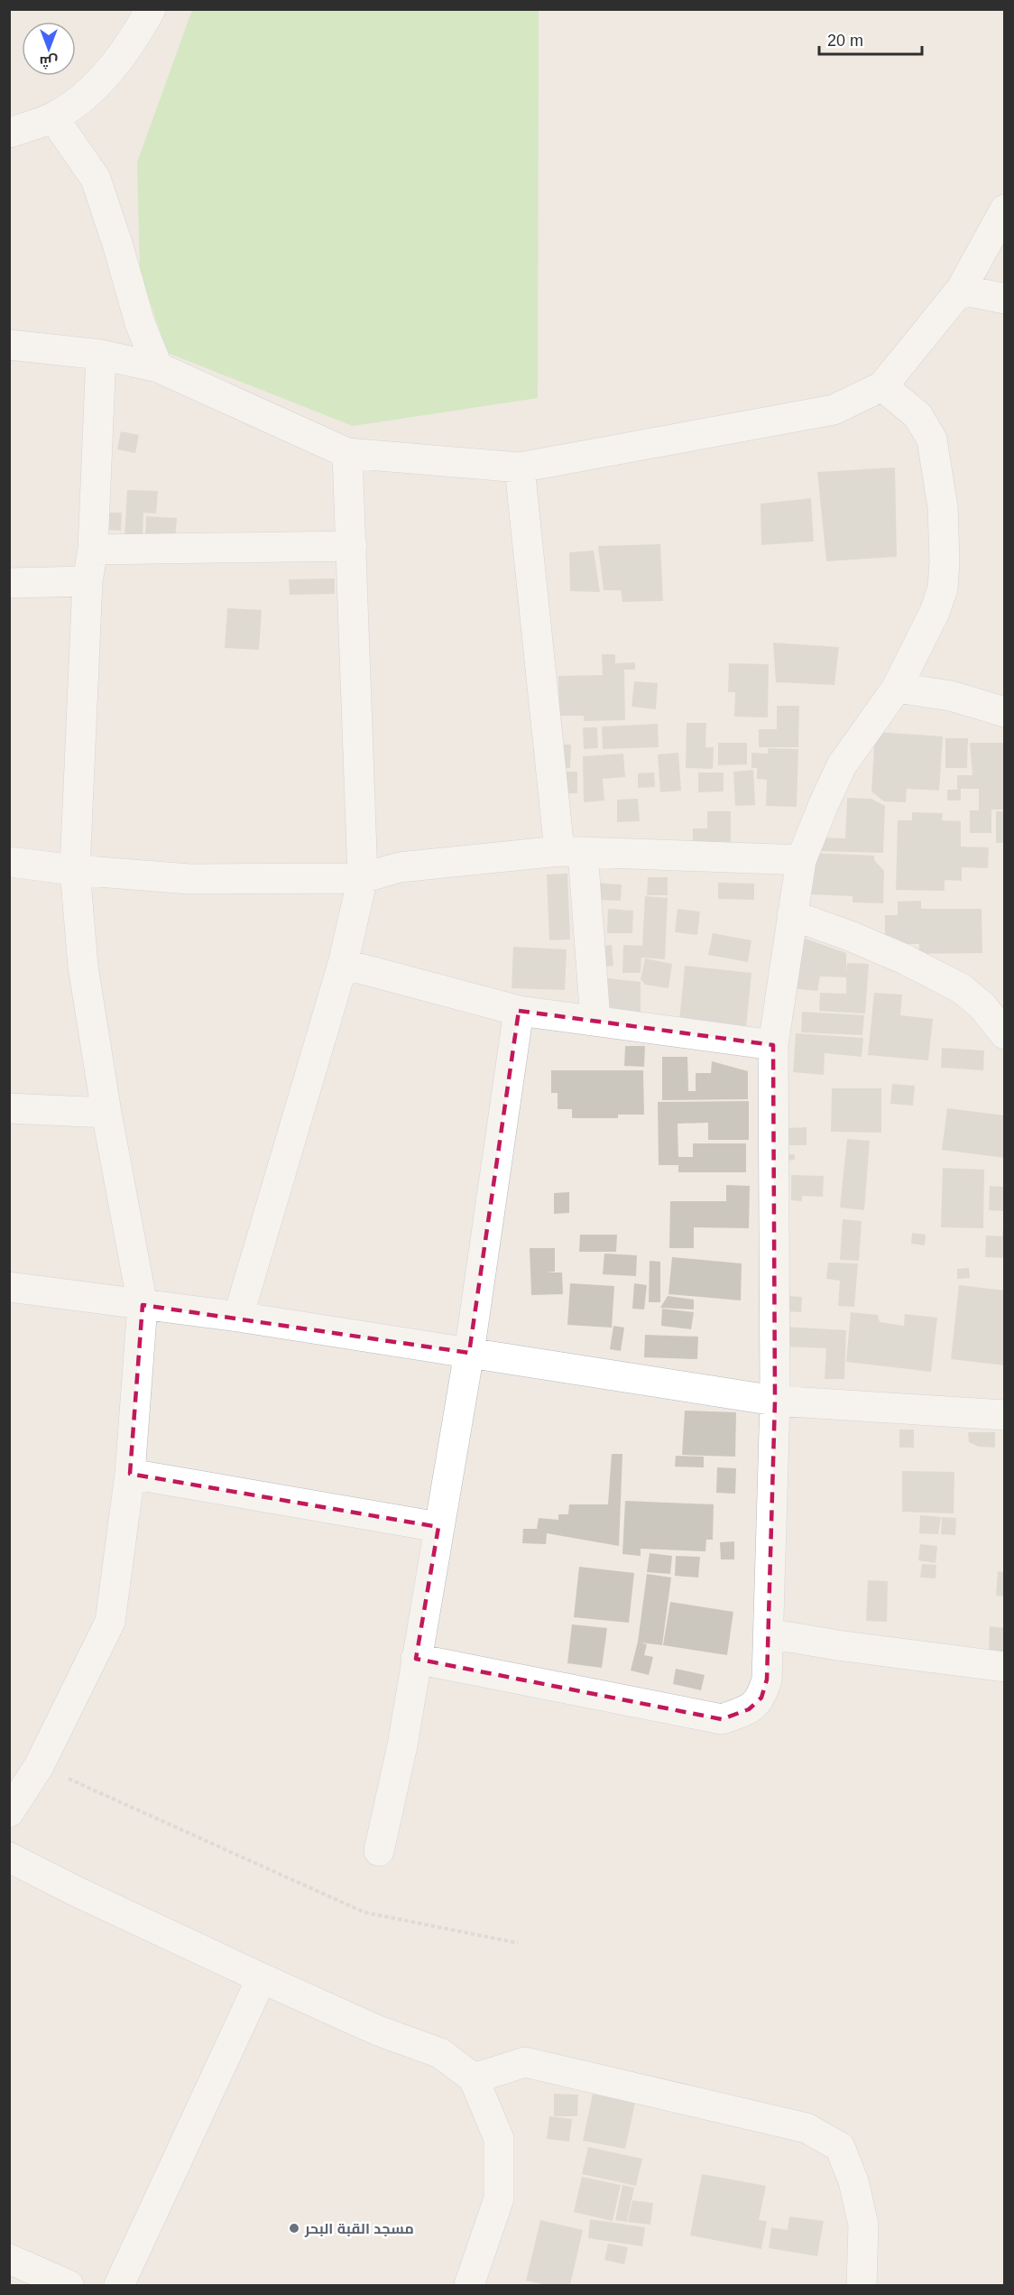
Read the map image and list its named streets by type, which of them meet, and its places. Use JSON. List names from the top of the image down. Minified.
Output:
{"places":["مسجد القبة البحر"],"scale_bar":"20 m","north":"bottom"}
